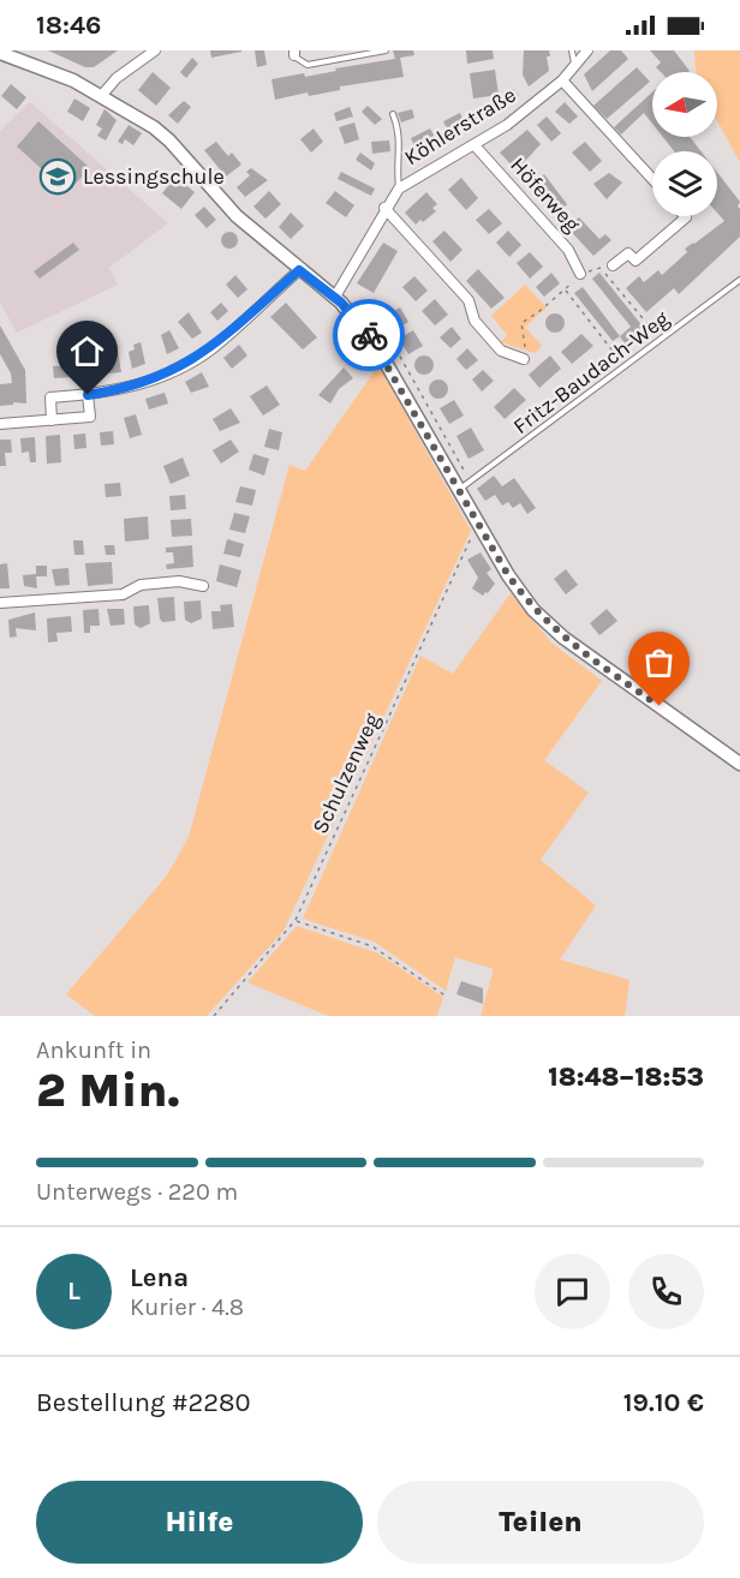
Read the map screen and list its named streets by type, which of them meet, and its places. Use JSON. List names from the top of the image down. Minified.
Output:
{"streets":{"street":["Köhlerstraße","Höferweg"],"lane":["Fritz-Baudach-Weg"],"path":["Schulzenweg"]},"crossings":[["Köhlerstraße","Höferweg"]],"places":{"school or university":["Lessingschule"]},"north":"left","page":{"status":"18:46","heading":["2 Min.","Ankunft in","18:48–18:53"],"panel":["Lena","Kurier · 4.8","Bestellung #2280","19.10 €"],"bar":"Unterwegs · 220 m","round":"L","buttons":["Hilfe","Teilen"]}}
